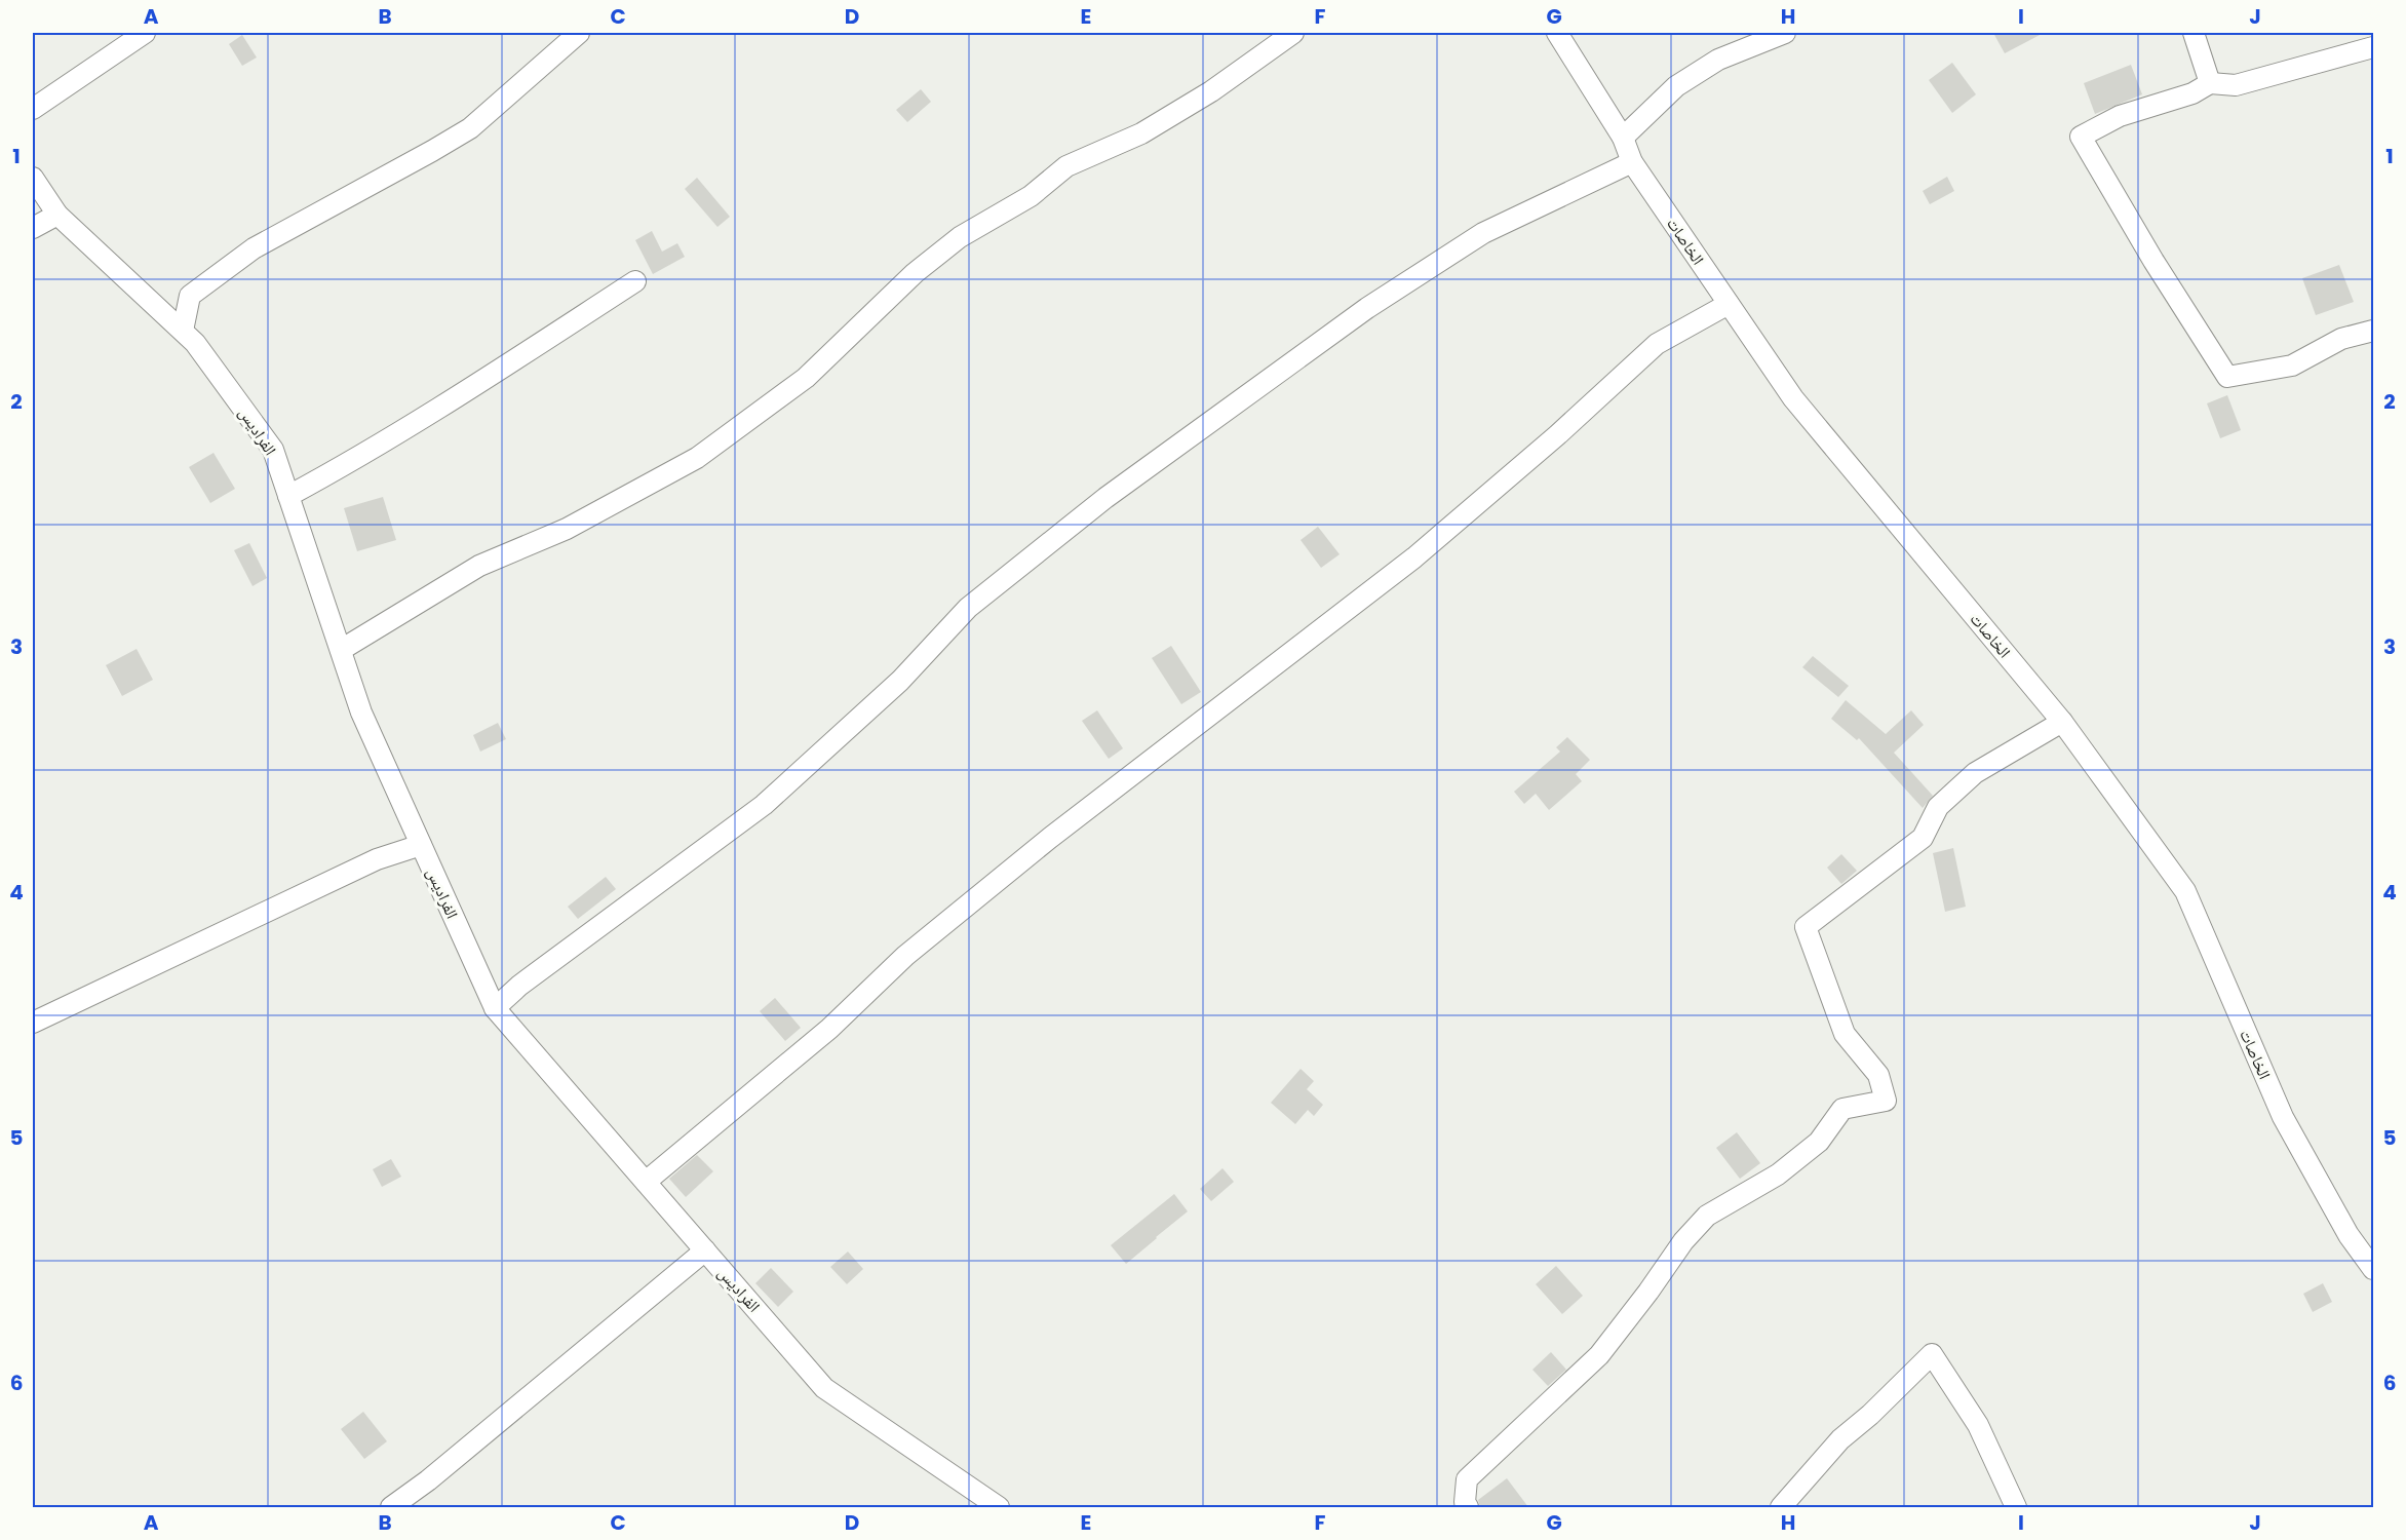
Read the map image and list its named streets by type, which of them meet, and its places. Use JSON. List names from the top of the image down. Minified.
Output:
{"streets":{"street":["الخاصات","الفراديس"]},"grid":{"columns":["A","B","C","D","E","F","G","H","I","J"],"rows":["1","2","3","4","5","6"]}}
